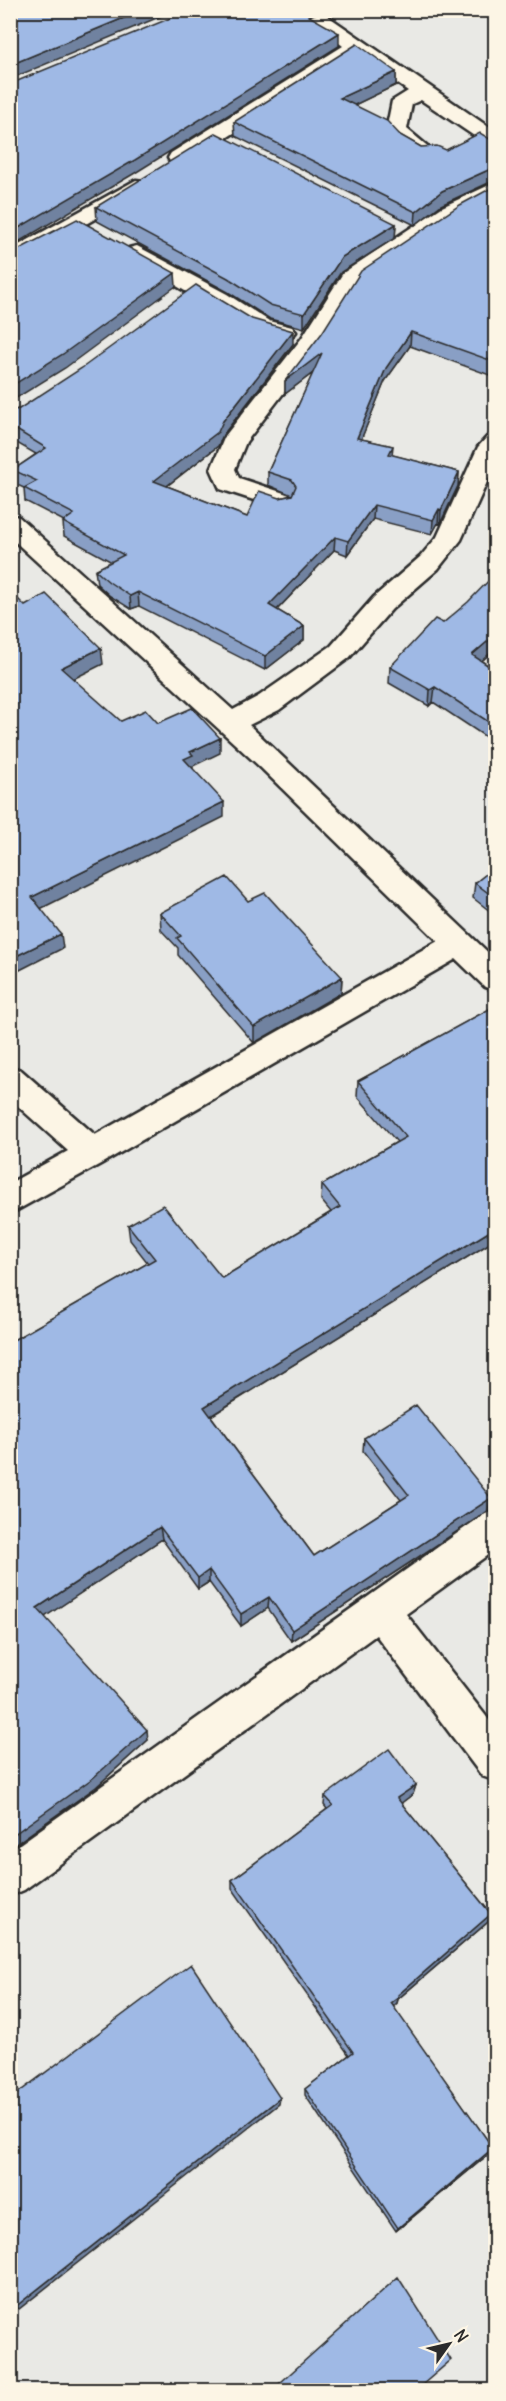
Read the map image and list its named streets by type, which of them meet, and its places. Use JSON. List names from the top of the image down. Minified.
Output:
{"north":"top right"}
